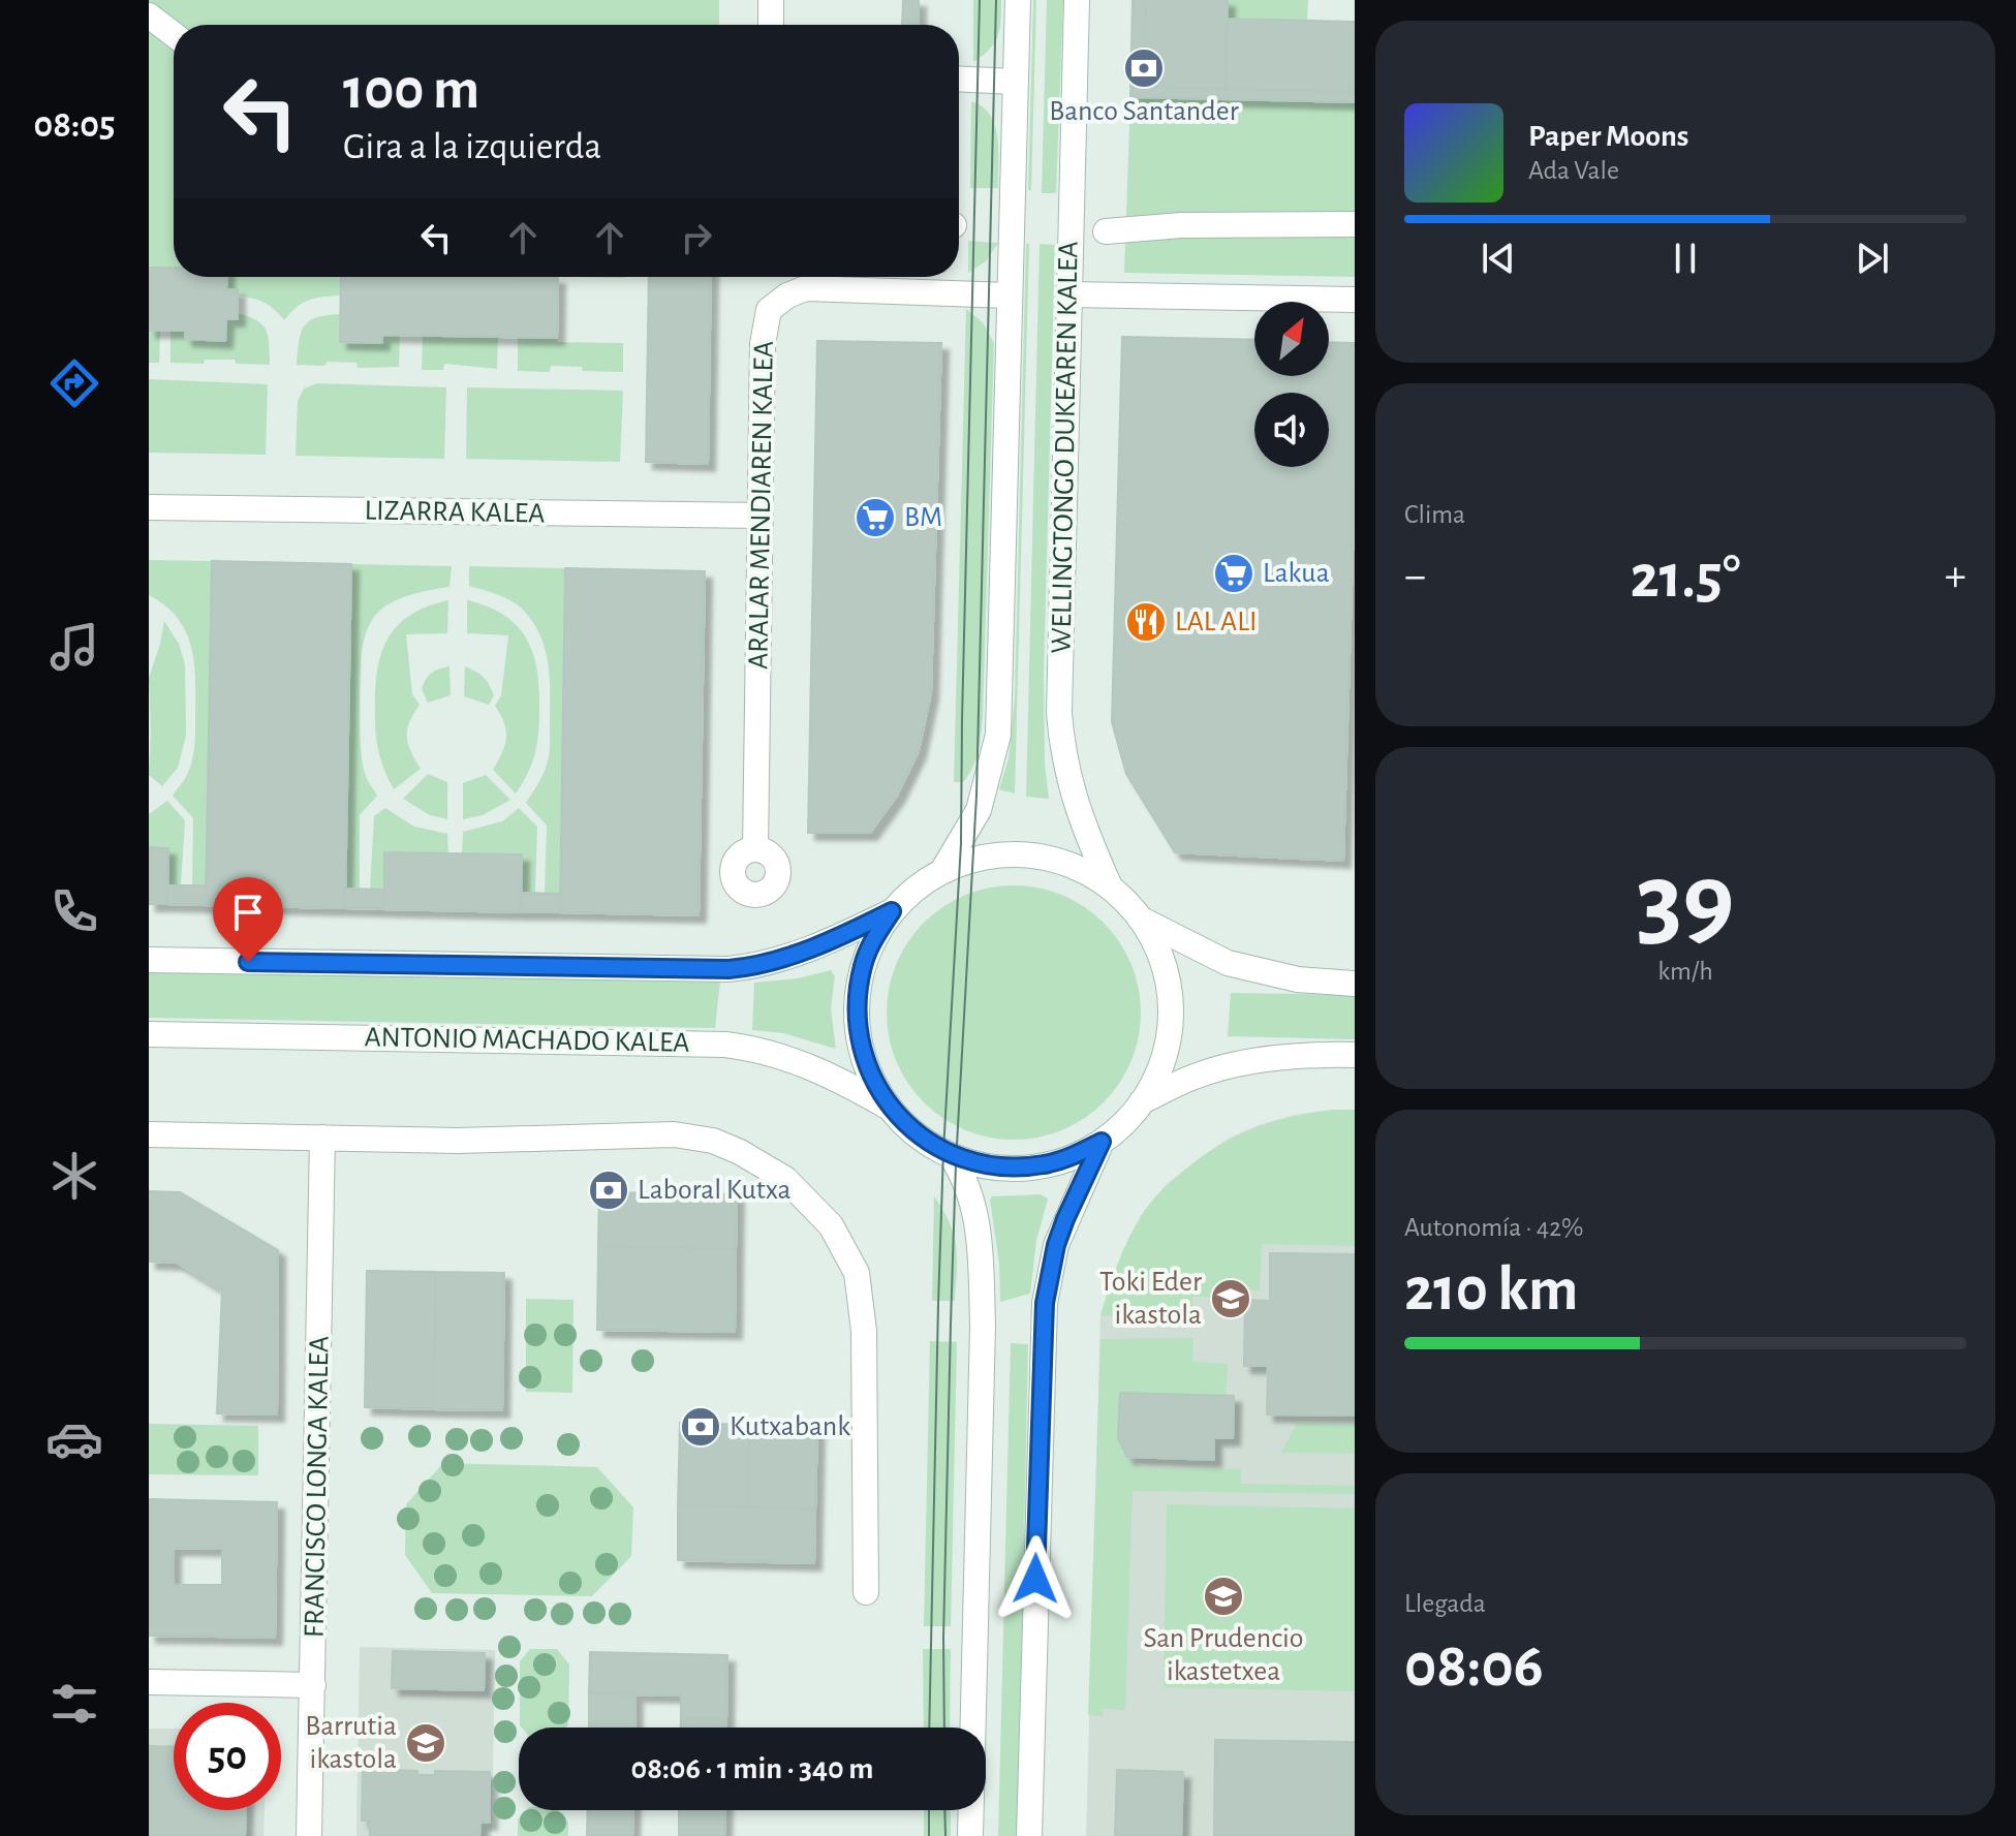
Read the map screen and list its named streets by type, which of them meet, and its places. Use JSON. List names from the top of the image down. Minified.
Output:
{"streets":{"main road":["WELLINGTONGO DUKEAREN KALEA","ARALAR MENDIAREN KALEA","LIZARRA KALEA","ANTONIO MACHADO KALEA","FRANCISCO LONGA KALEA"]},"crossings":[["WELLINGTONGO DUKEAREN KALEA","ARALAR MENDIAREN KALEA"],["ARALAR MENDIAREN KALEA","LIZARRA KALEA"]],"places":{"bank":["Banco Santander","Laboral Kutxa","Kutxabank"],"supermarket":["BM","Lakua"],"restaurant":["LAL ALI"],"school or university":["Toki Eder ikastola","San Prudencio ikastetxea","Barrutia ikastola"]},"north":"top right","page":{"tabs":"08:05","turn":["100 m","Gira a la izquierda"],"song":["Paper Moons","Ada Vale"],"tile":["Clima",["39","km/h"],["Autonomía · 42%","210 km"],["Llegada","08:06"]],"heat":["−","21.5°","+"],"limit":"50","trip":"08:06 · 1 min · 340 m"}}
